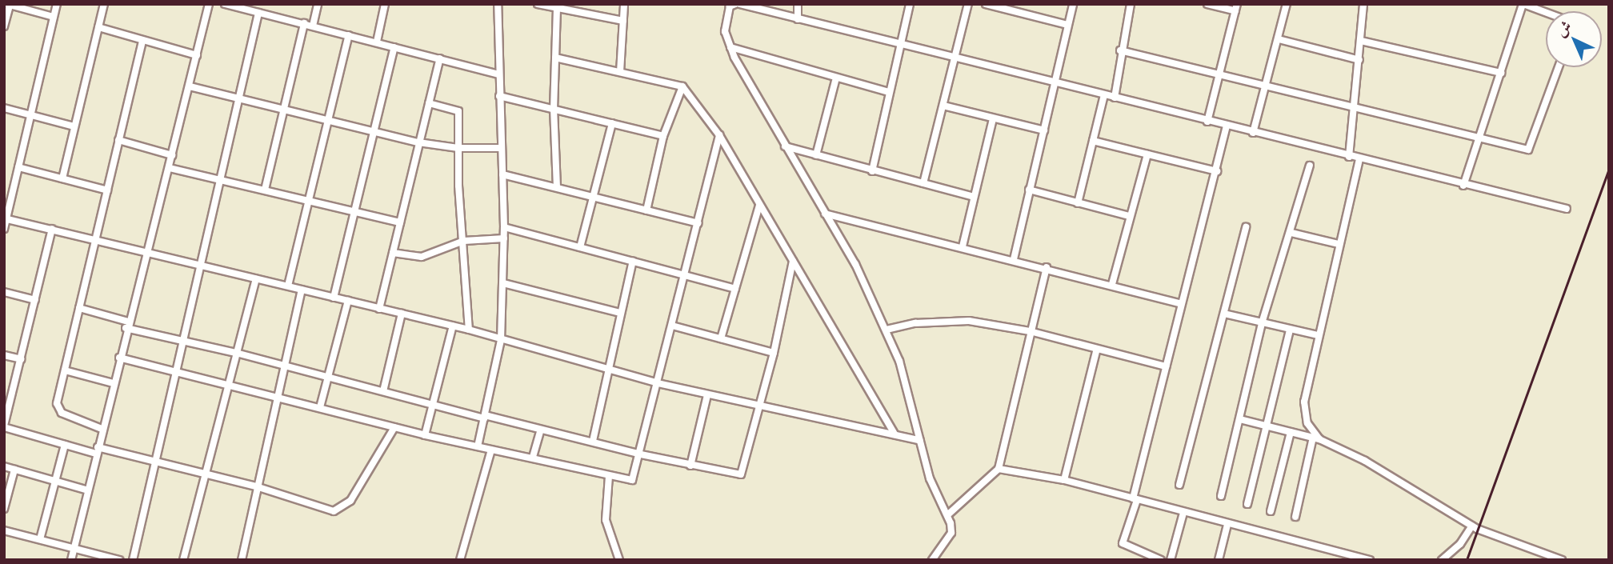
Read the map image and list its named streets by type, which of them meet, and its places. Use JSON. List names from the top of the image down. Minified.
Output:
{"north":"top left"}
